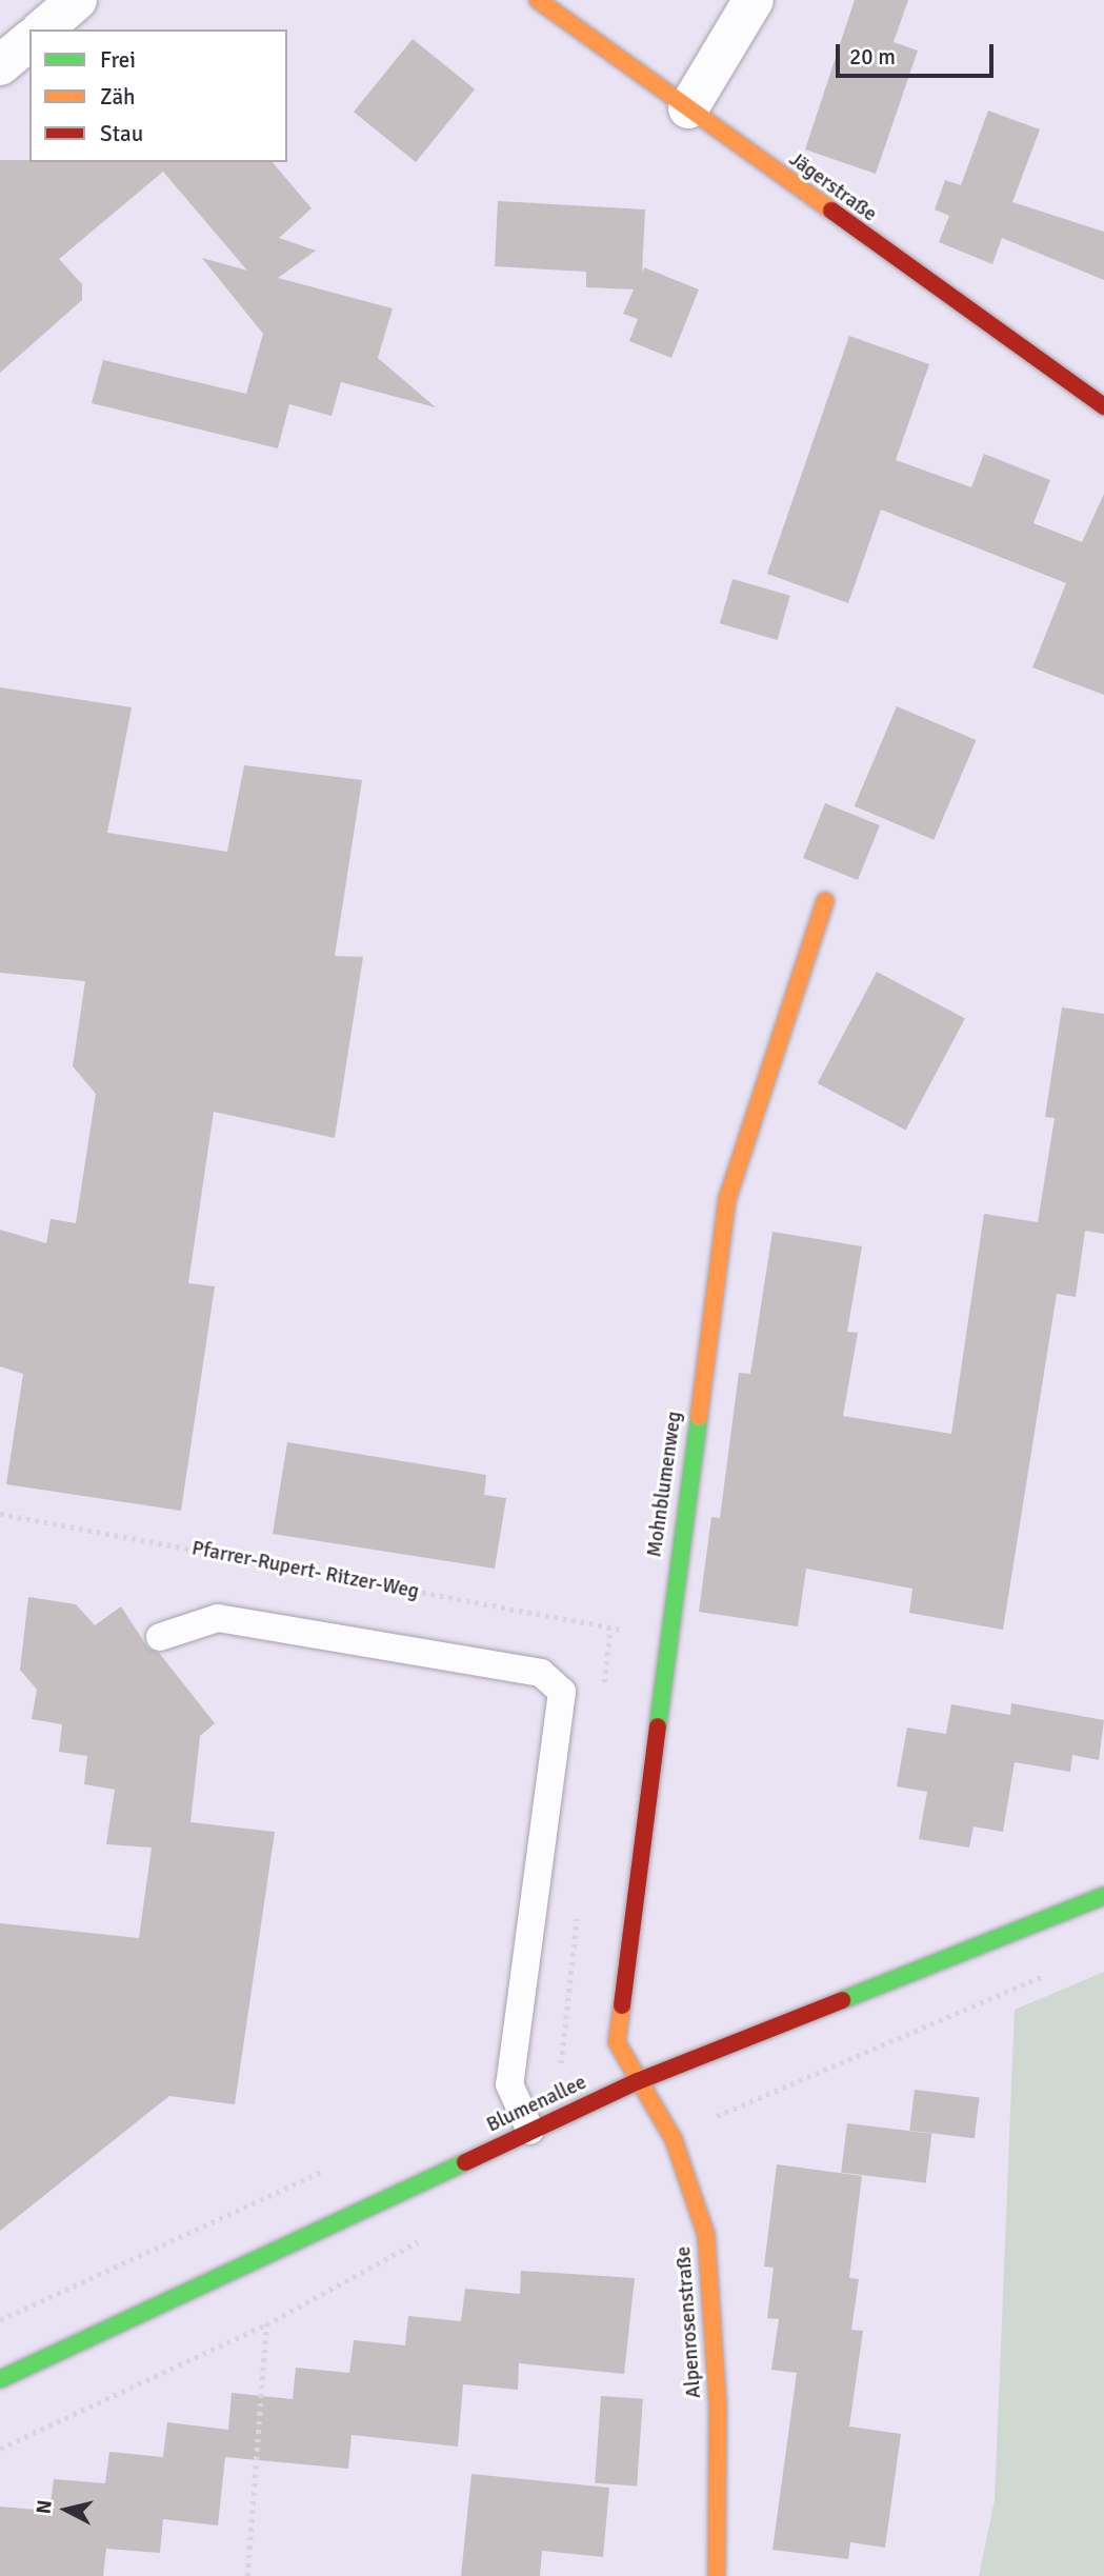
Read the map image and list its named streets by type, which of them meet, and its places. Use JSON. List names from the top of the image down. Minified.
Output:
{"streets":{"street":["Jägerstraße","Mohnblumenweg","Blumenallee","Alpenrosenstraße"],"path":["Pfarrer-Rupert- Ritzer-Weg"]},"crossings":[["Mohnblumenweg","Pfarrer-Rupert- Ritzer-Weg"],["Mohnblumenweg","Blumenallee"],["Mohnblumenweg","Alpenrosenstraße"],["Blumenallee","Alpenrosenstraße"]],"legend":["Frei","Zäh","Stau"],"scale_bar":"20 m","north":"left"}
